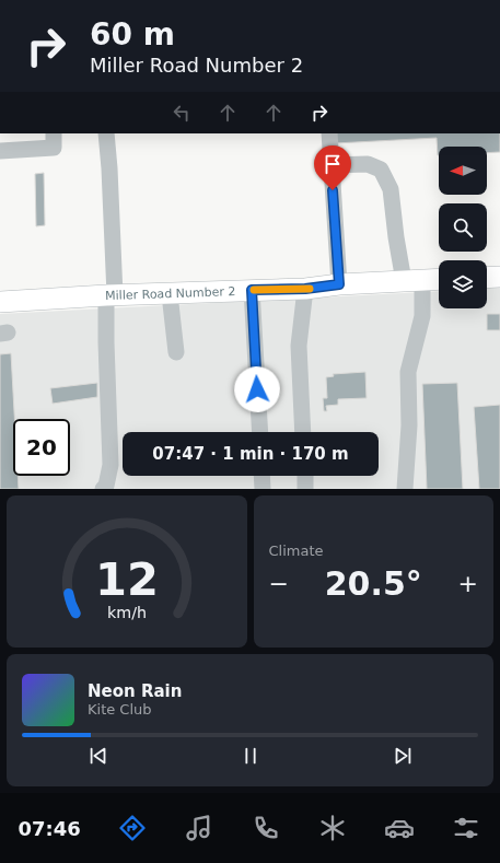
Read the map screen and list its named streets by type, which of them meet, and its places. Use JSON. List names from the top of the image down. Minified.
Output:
{"streets":{"main road":["Miller Road Number 2"]},"north":"left","page":{"turn":["60 m","Miller Road Number 2"],"limit":"20","trip":"07:47 · 1 min · 170 m","tile":"Climate","heat":["−","20.5°","+"],"song":["Neon Rain","Kite Club"],"tabs":"07:46","gauge":["12","km/h"]}}
